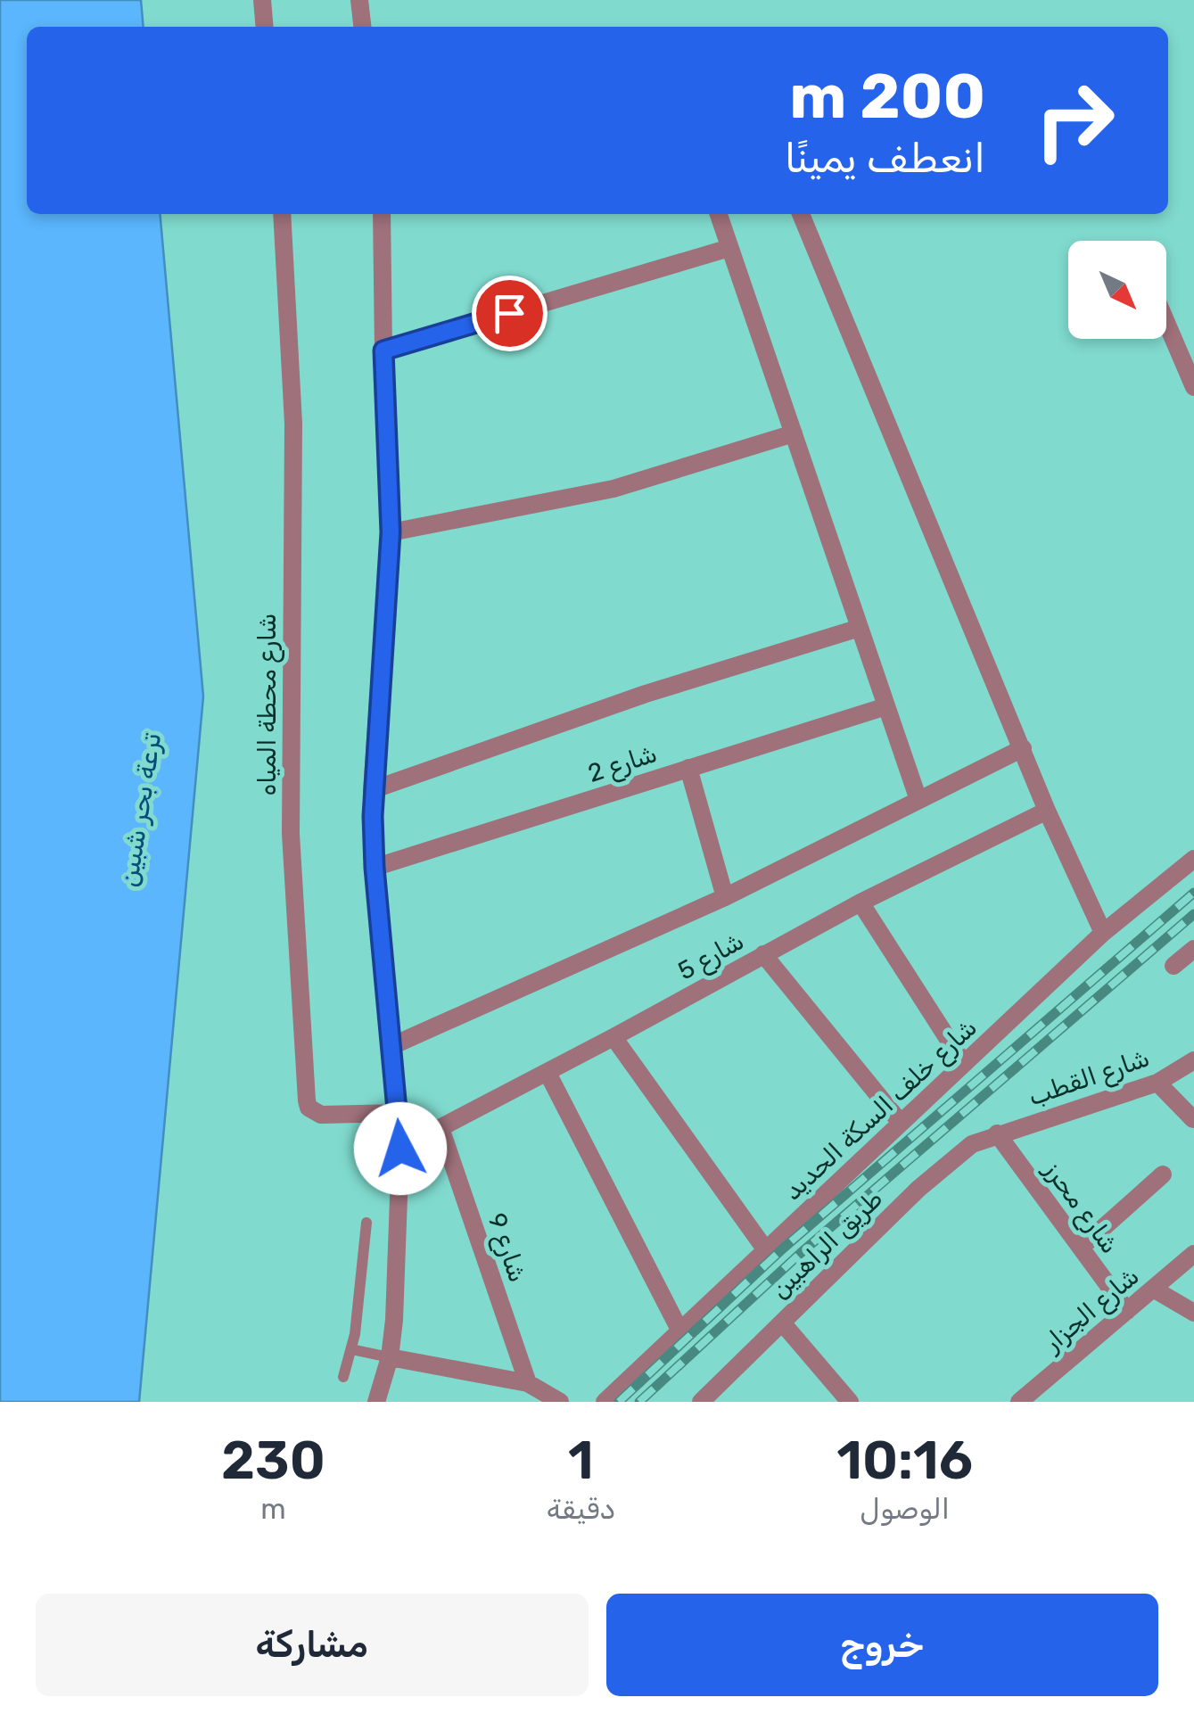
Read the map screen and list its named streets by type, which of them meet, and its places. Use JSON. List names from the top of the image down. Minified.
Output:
{"streets":{"street":["شارع محطة المياه","شارع 2","شارع 5","شارع القطب","شارع خلف السكة الحديد","شارع محرز","طريق الراهبين","شارع 9","شارع الجزار"]},"crossings":[["شارع 5","شارع 9"],["شارع القطب","شارع محرز"],["شارع القطب","طريق الراهبين"],["شارع محرز","طريق الراهبين"],["شارع محرز","شارع الجزار"]],"water":["ترعة بحر شبين"],"north":"bottom right","page":{"turn":["200 m","انعطف يمينًا"],"eta":["10:16","الوصول","1","دقيقة","230","m"],"buttons":["خروج","مشاركة"]}}
